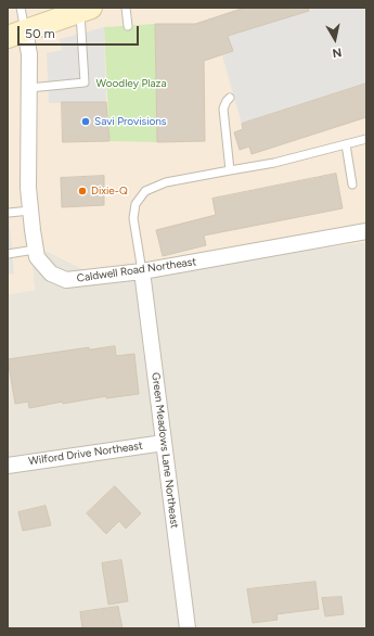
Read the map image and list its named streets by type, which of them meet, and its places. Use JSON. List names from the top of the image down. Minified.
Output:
{"streets":{"street":["Caldwell Road Northeast","Green Meadows Lane Northeast","Wilford Drive Northeast"]},"crossings":[["Caldwell Road Northeast","Green Meadows Lane Northeast"],["Green Meadows Lane Northeast","Wilford Drive Northeast"]],"parks":["Woodley Plaza"],"places":["Savi Provisions","Dixie-Q"],"scale_bar":"50 m","north":"bottom"}
